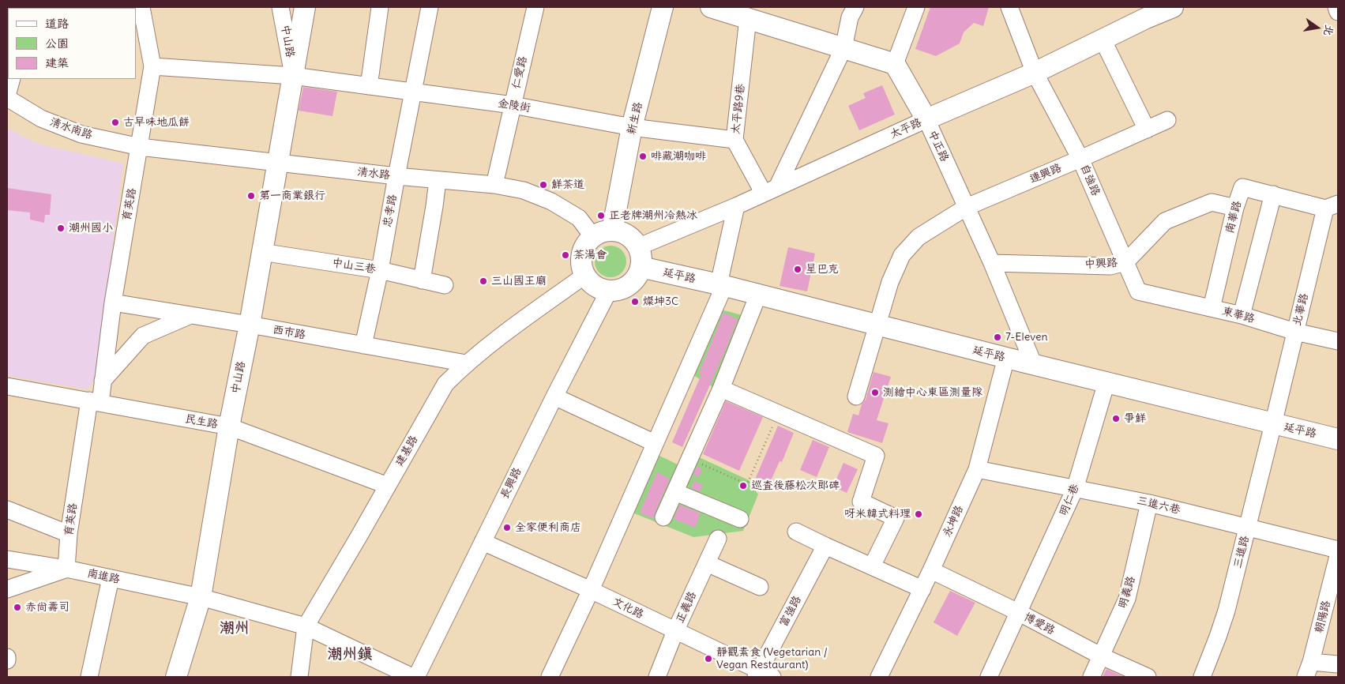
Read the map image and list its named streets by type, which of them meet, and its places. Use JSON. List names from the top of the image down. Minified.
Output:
{"streets":{"main road":["中山路","新生路","太平路","中正路","延平路"],"street":["仁愛路","金陵街","太平路9巷","清水南路","清水路","連興路","自強路","育英路","忠孝路","南華路","中興路","中山三巷","北華路","東華路","西市路","民生路","建基路","長興路","明仁巷","三進六巷","永坤路","三進路","南進路","明義路","正義路","文化路","富強路","朝陽路","博愛路"]},"crossings":[["中山路","金陵街"],["中山路","清水路"],["中山路","中山三巷"],["中山路","西市路"],["中山路","民生路"],["中山路","南進路"],["仁愛路","金陵街"],["仁愛路","清水路"],["金陵街","太平路9巷"],["金陵街","新生路"],["金陵街","育英路"],["金陵街","忠孝路"],["太平路9巷","太平路"],["新生路","太平路"],["新生路","清水路"],["新生路","延平路"],["新生路","建基路"],["新生路","長興路"],["清水南路","清水路"],["清水南路","育英路"],["太平路","中正路"],["太平路","清水路"],["太平路","自強路"],["太平路","延平路"],["太平路","建基路"],["太平路","長興路"],["中正路","連興路"],["中正路","中興路"],["中正路","延平路"],["清水路","育英路"],["清水路","忠孝路"],["清水路","延平路"],["清水路","建基路"],["清水路","長興路"],["連興路","自強路"],["連興路","延平路"],["自強路","中興路"],["自強路","東華路"],["育英路","西市路"],["育英路","民生路"],["育英路","南進路"],["忠孝路","中山三巷"],["忠孝路","西市路"],["南華路","中興路"],["南華路","北華路"],["南華路","東華路"],["延平路","北華路"],["延平路","建基路"],["延平路","長興路"],["延平路","明仁巷"],["延平路","永坤路"],["延平路","三進路"],["北華路","東華路"],["北華路","三進路"],["西市路","建基路"],["民生路","建基路"],["建基路","長興路"],["建基路","南進路"],["長興路","文化路"],["明仁巷","三進六巷"],["明仁巷","博愛路"],["三進六巷","永坤路"],["三進六巷","三進路"],["三進六巷","明義路"],["永坤路","博愛路"],["明義路","博愛路"],["正義路","文化路"],["文化路","富強路"]],"districts":["潮州","潮州鎮"],"places":["古早味地瓜餅","啡藏潮咖啡","鮮茶道","第一商業銀行","正老牌潮州冷熱冰","潮州國小","茶湯會","星巴克","三山國王廟","燦坤3C","7-Eleven","測繪中心東區測量隊","爭鮮","巡查後藤松次郎碑","呀米韓式料理","全家便利商店","赤尚壽司","靜觀素食 (Vegetarian / Vegan Restaurant)"],"legend":["道路","公園","建築"],"north":"right"}
